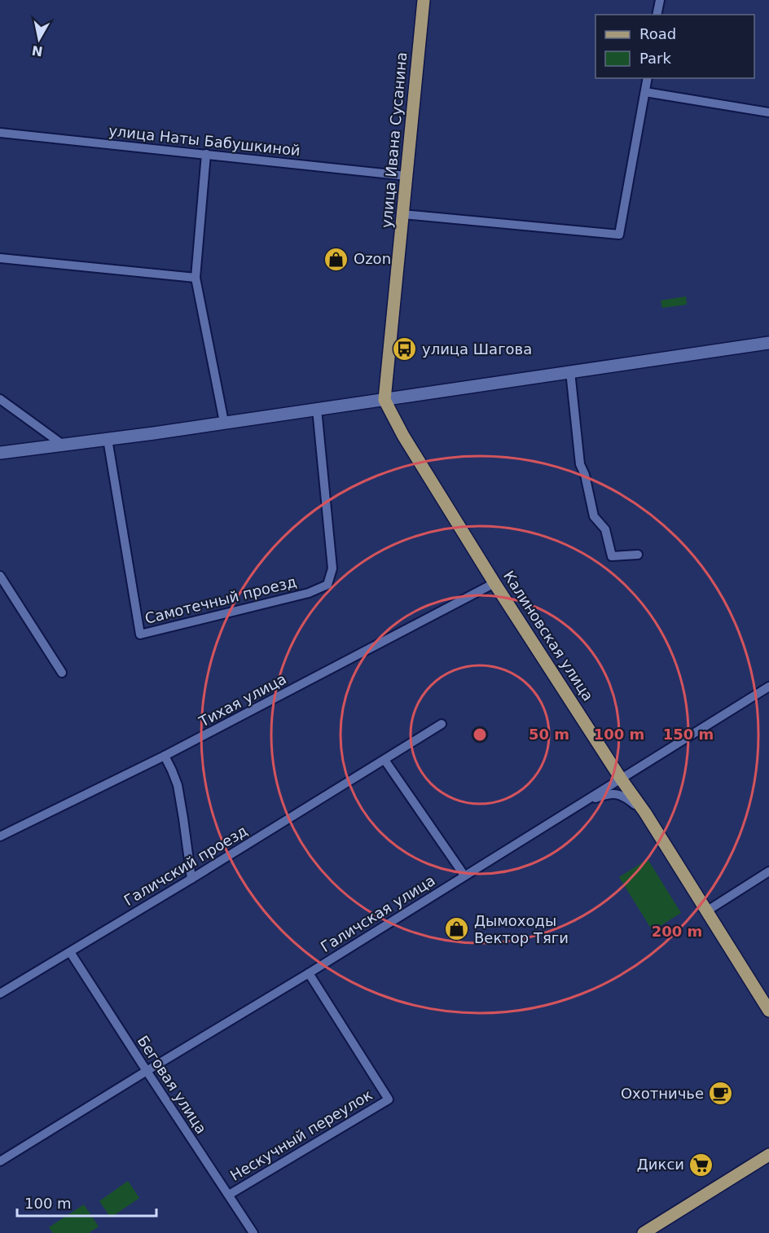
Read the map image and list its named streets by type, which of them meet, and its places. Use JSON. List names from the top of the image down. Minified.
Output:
{"streets":{"main road":["улица Ивана Сусанина","Калиновская улица"],"street":["улица Наты Бабушкиной","Самотечный проезд","Тихая улица","Галичский проезд","Галичская улица","Беговая улица","Нескучный переулок"]},"crossings":[["улица Ивана Сусанина","улица Наты Бабушкиной"],["улица Ивана Сусанина","Калиновская улица"],["Калиновская улица","Тихая улица"],["Калиновская улица","Галичская улица"],["Галичский проезд","Беговая улица"],["Галичская улица","Беговая улица"],["Галичская улица","Нескучный переулок"],["Беговая улица","Нескучный переулок"]],"places":{"shop":["Ozon","Дымоходы Вектор Тяги"],"bus stop":["улица Шагова"],"cafe":["Охотничье"],"supermarket":["Дикси"]},"legend":["Road","Park"],"scale_bar":"100 m","north":"bottom","rings":["50 m","100 m","150 m","200 m"]}
